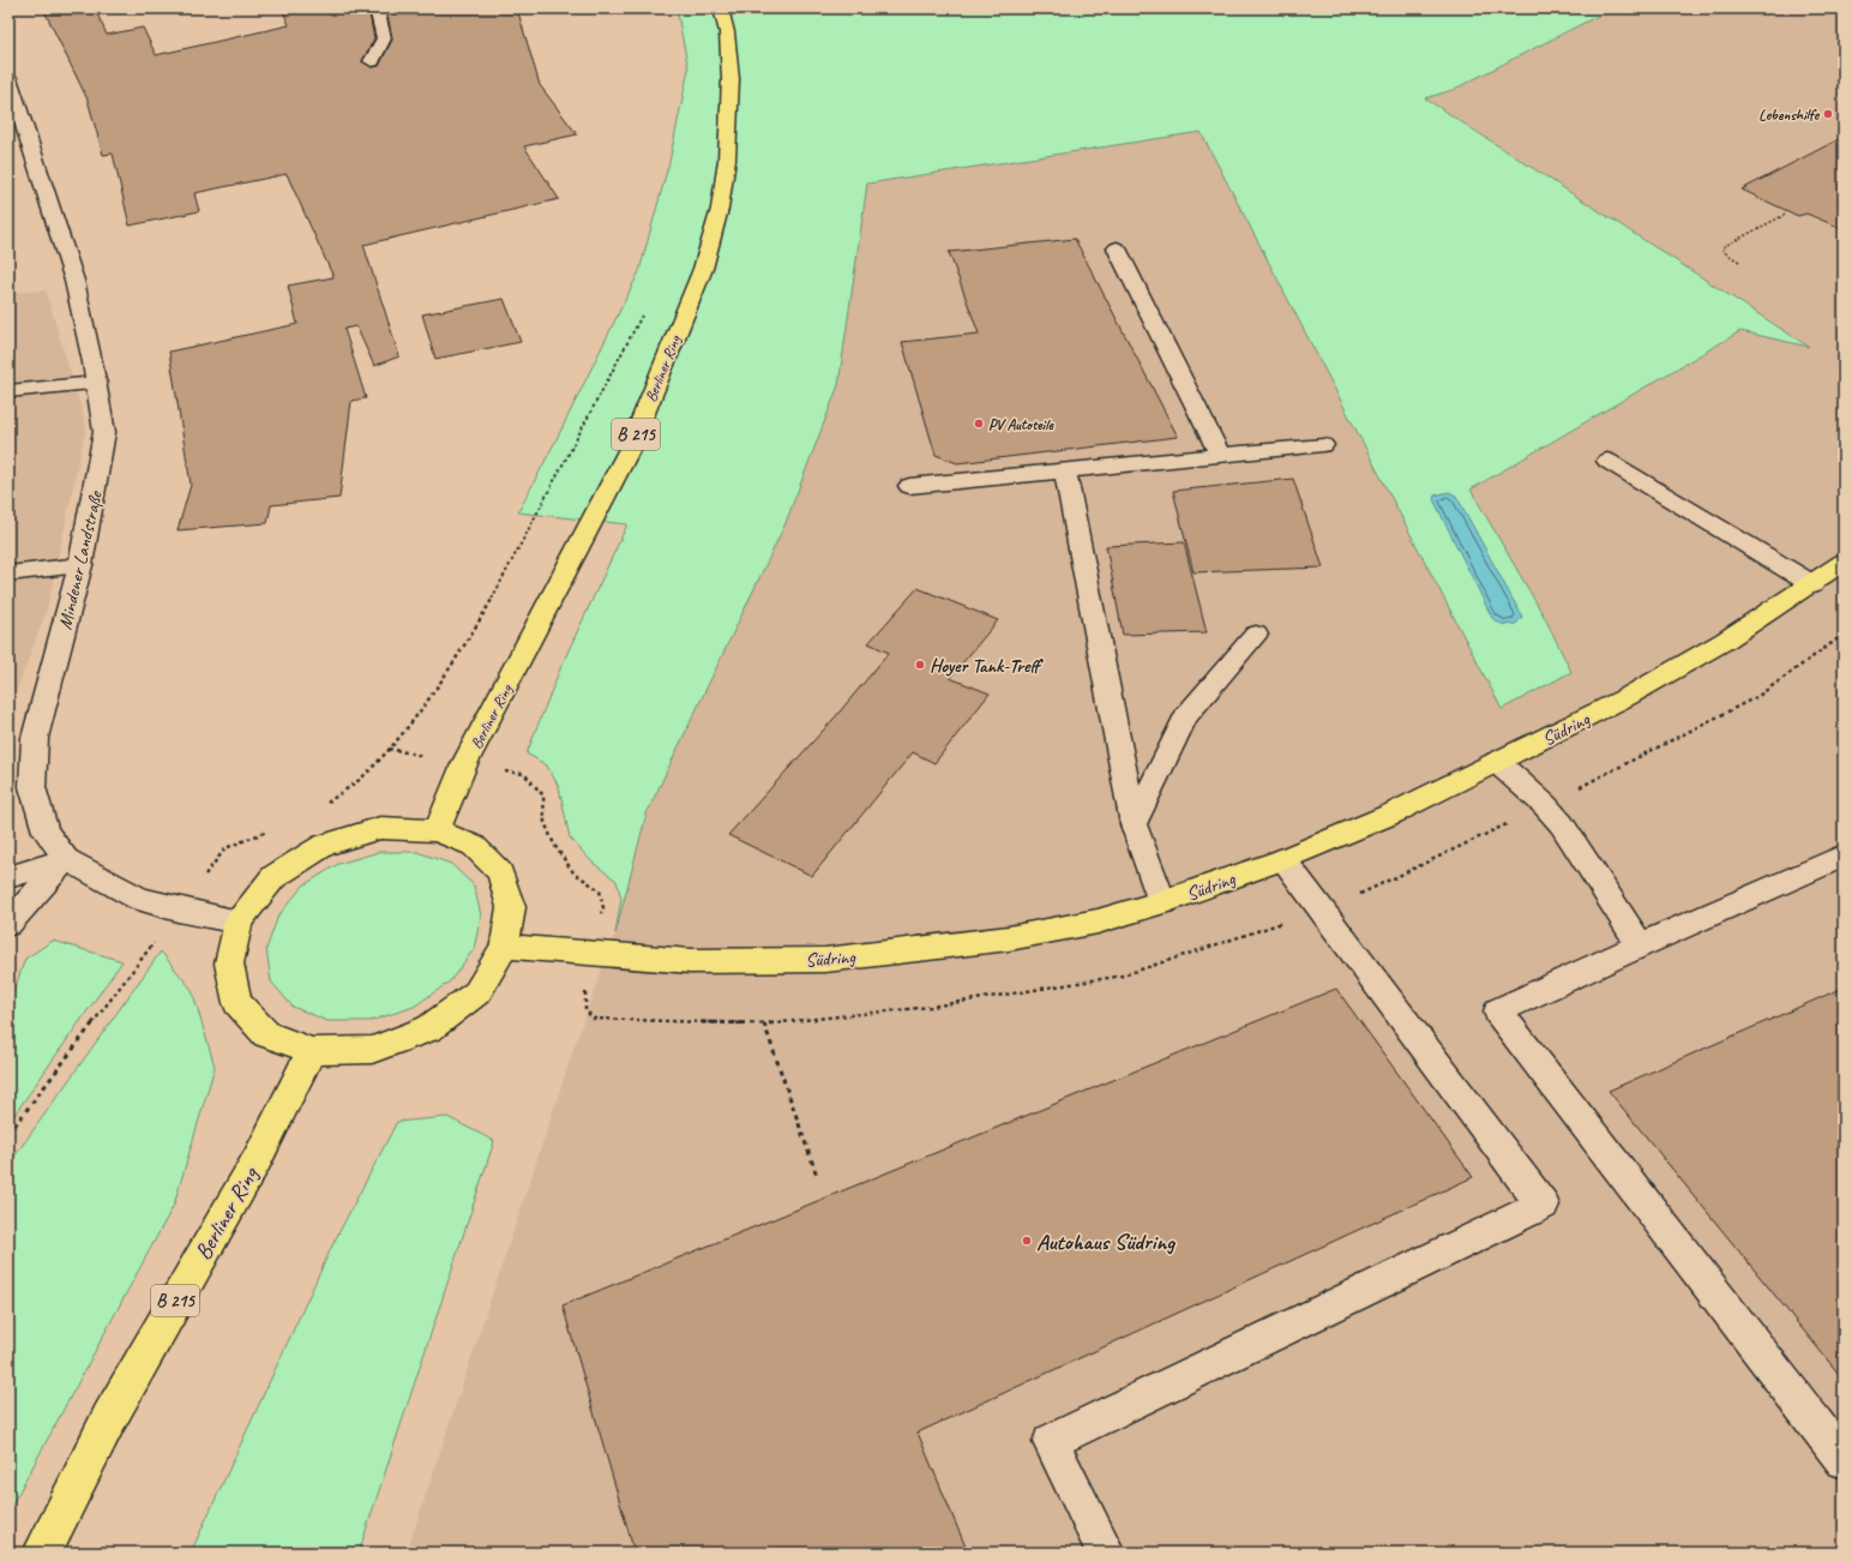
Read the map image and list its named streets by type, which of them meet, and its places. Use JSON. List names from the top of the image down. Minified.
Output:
{"streets":{"main road":["Berliner Ring","B 215","Südring"],"street":["Mindener Landstraße"]},"places":["Lebenshilfe","PV Autoteile","Hoyer Tank-Treff","Autohaus Südring"]}
